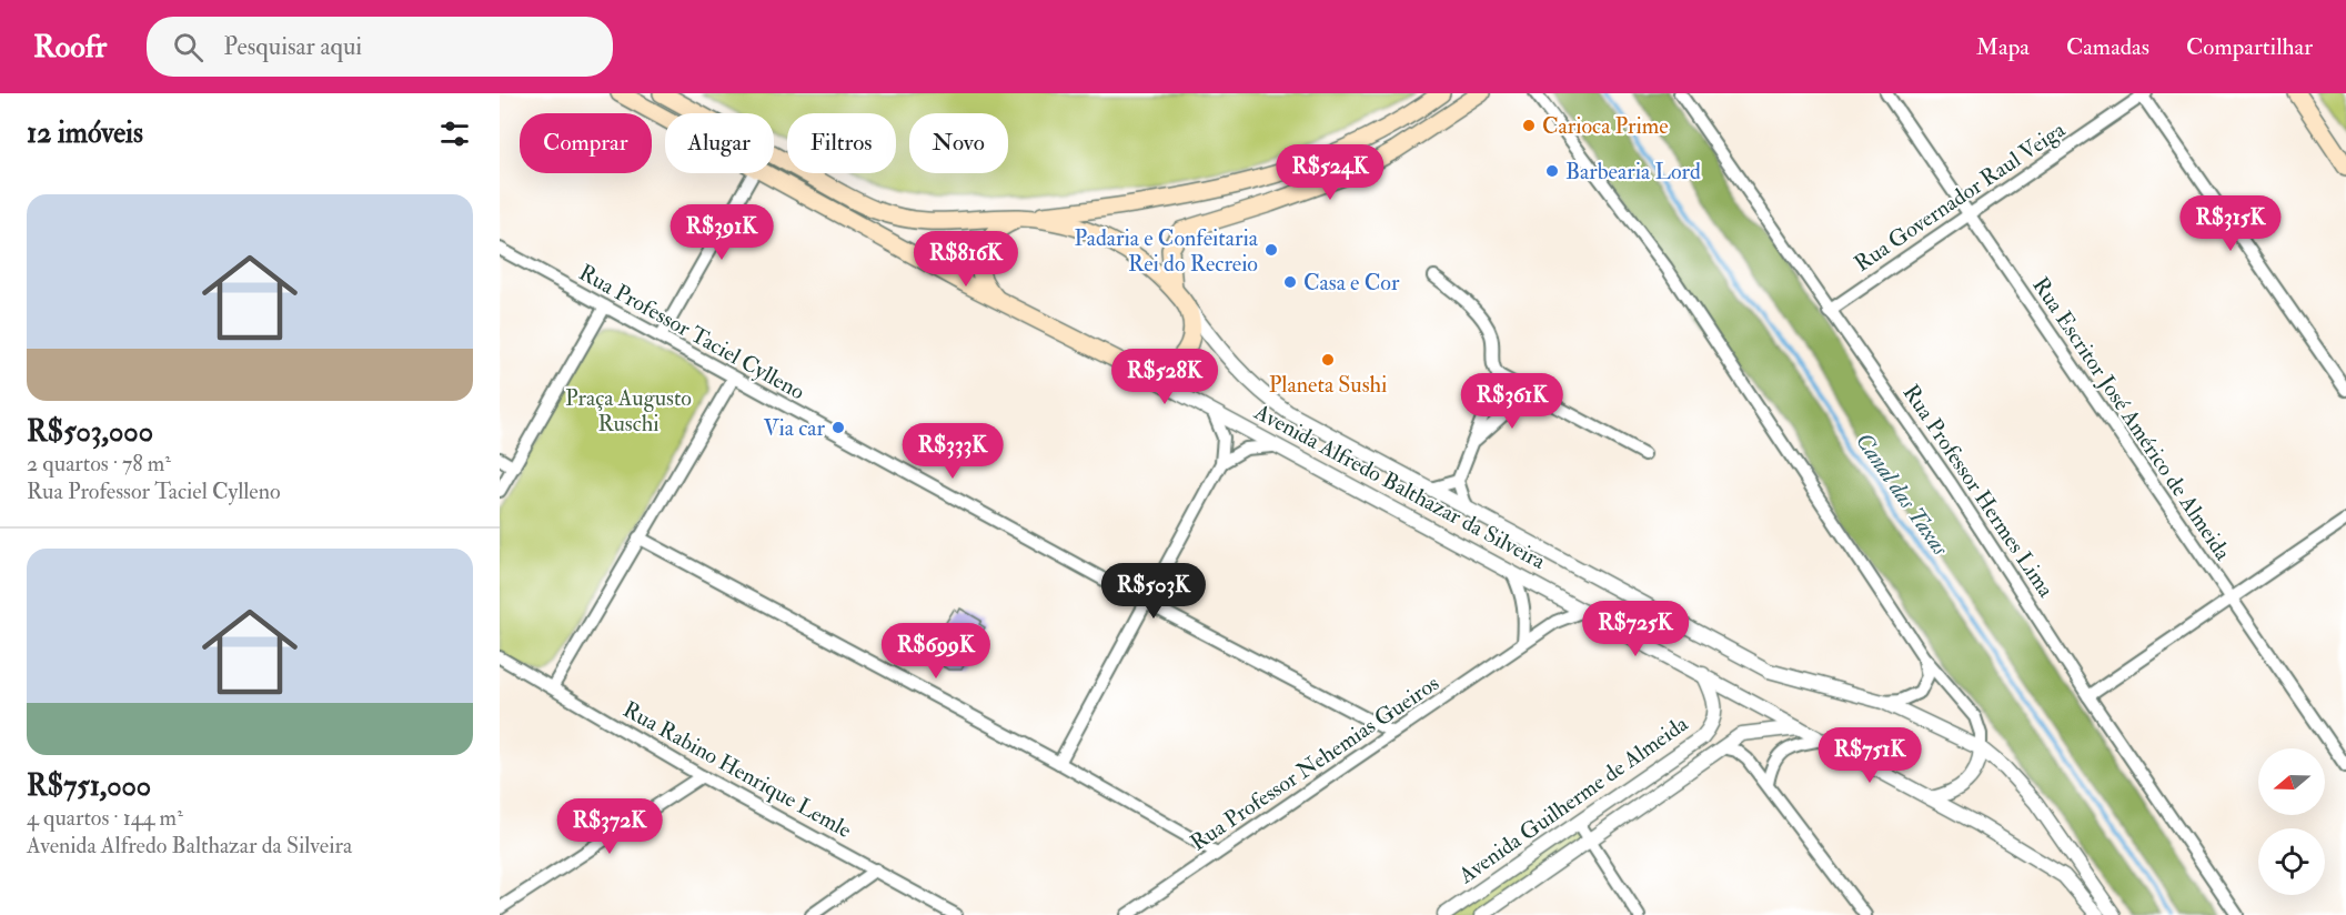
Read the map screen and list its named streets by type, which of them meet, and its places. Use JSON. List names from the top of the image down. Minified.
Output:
{"streets":{"main road":["Avenida Alfredo Balthazar da Silveira"],"street":["Rua Governador Raul Veiga","Rua Professor Taciel Cylleno","Rua Escritor José Américo de Almeida","Rua Professor Hermes Lima","Rua Professor Nehemias Gueiros","Rua Rabino Henrique Lemle","Avenida Guilherme de Almeida"]},"crossings":[["Rua Governador Raul Veiga","Rua Escritor José Américo de Almeida"],["Rua Governador Raul Veiga","Rua Professor Hermes Lima"],["Rua Professor Taciel Cylleno","Rua Professor Nehemias Gueiros"],["Avenida Alfredo Balthazar da Silveira","Rua Professor Nehemias Gueiros"],["Avenida Alfredo Balthazar da Silveira","Avenida Guilherme de Almeida"]],"water":["Canal das Taxas"],"parks":["Praça Augusto Ruschi"],"places":["Carioca Prime","Barbearia Lord","Padaria e Confeitaria Rei do Recreio","Casa e Cor","Planeta Sushi","Via car"],"north":"left","page":{"header":"Roofr","search":"Pesquisar aqui","nav":["Mapa","Camadas","Compartilhar"],"heading":"12 imóveis","chip":["Comprar","Alugar","Filtros","Novo"],"price":["R$524K","R$315K","R$391K","R$816K","R$528K","R$361K","R$333K","R$503K","R$725K","R$699K","R$751K","R$372K"],"list":[{"name":"R$503,000","note":"2 quartos · 78 m² · Rua Professor Taciel Cylleno"},{"name":"R$751,000","note":"4 quartos · 144 m² · Avenida Alfredo Balthazar da Silveira"}]}}
